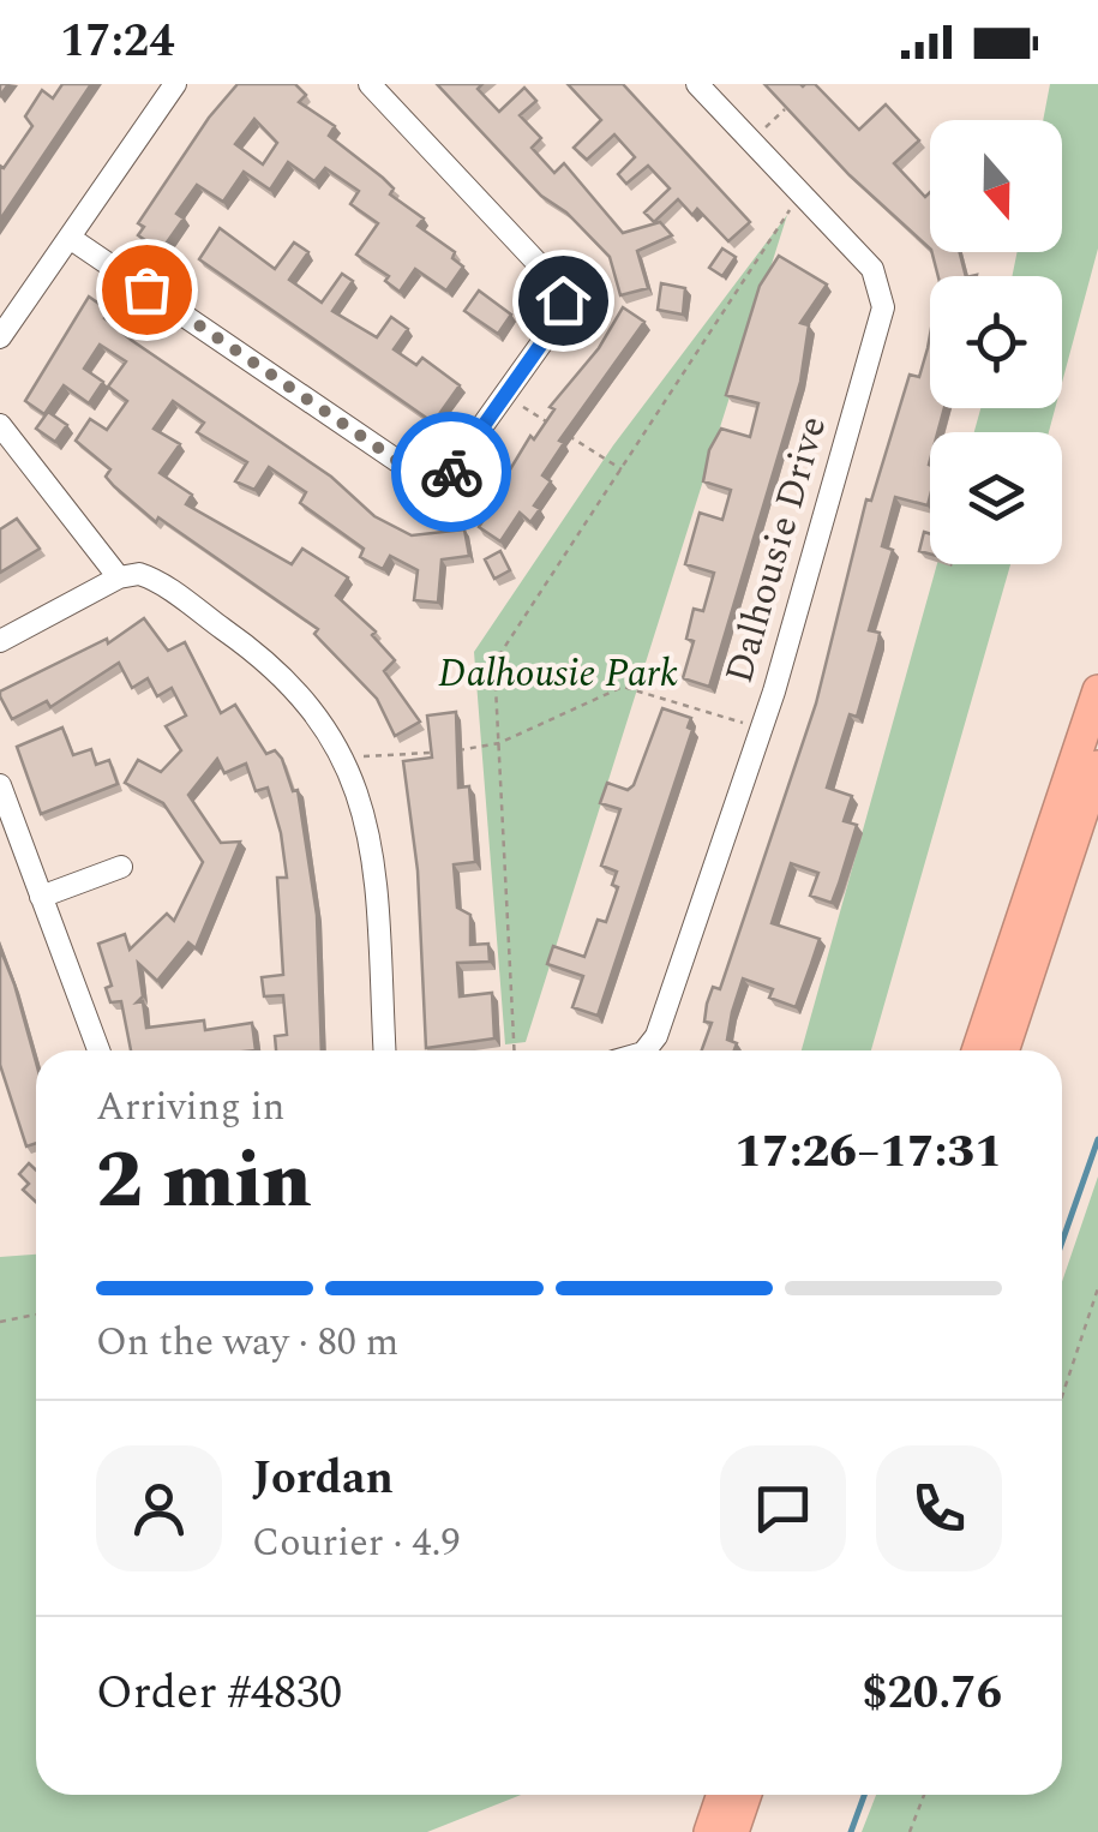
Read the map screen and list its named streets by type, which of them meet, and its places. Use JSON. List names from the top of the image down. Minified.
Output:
{"streets":{"street":["Dalhousie Drive"]},"parks":["Dalhousie Park"],"north":"bottom","page":{"status":"17:24","heading":["2 min","Arriving in","17:26–17:31"],"panel":["Jordan","Courier · 4.9","Order #4830","$20.76"],"bar":"On the way · 80 m"}}
